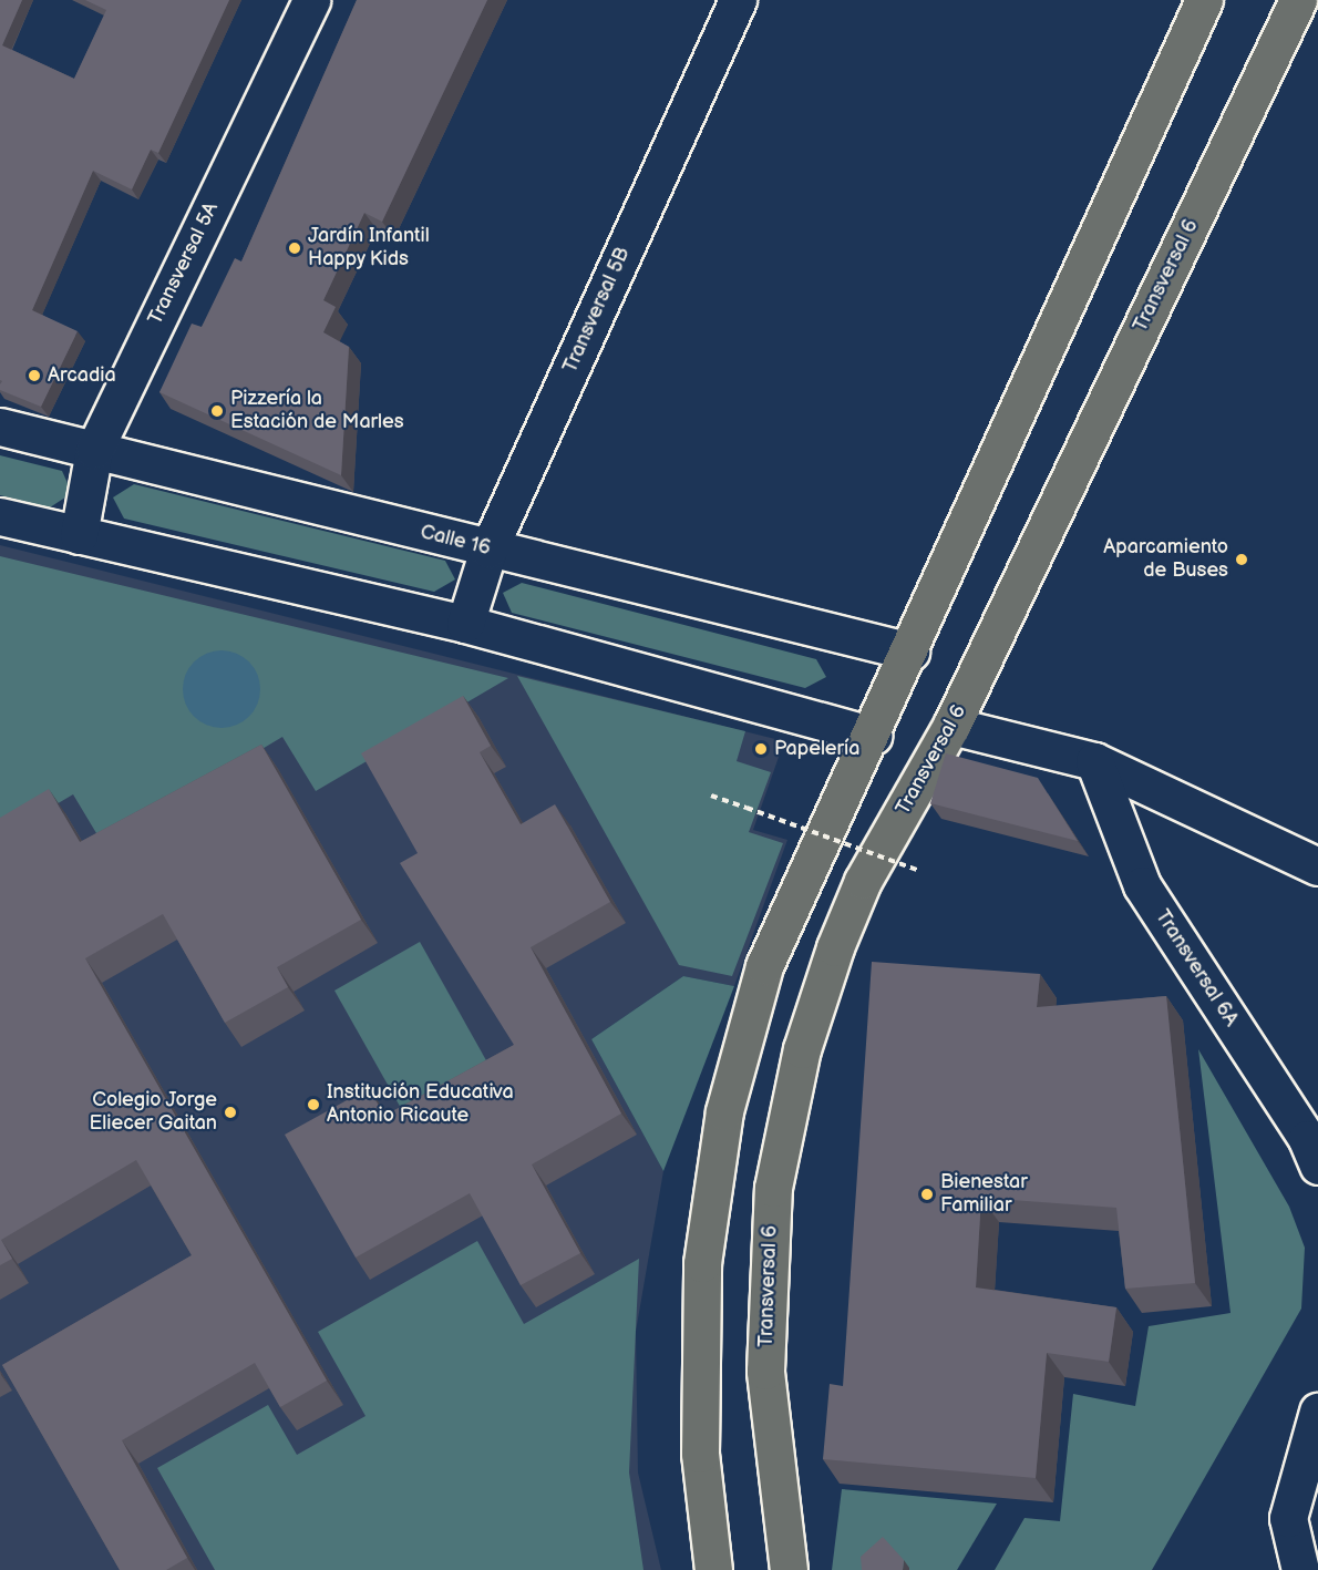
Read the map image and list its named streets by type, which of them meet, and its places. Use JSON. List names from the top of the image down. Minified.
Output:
{"streets":{"main road":["Transversal 6"],"street":["Transversal 5A","Transversal 5B","Calle 16","Transversal 6A"]},"crossings":[["Transversal 5A","Calle 16"],["Transversal 5B","Calle 16"]],"places":["Jardín Infantil Happy Kids","Arcadia","Pizzería la Estación de Marles","Aparcamiento de Buses","Papelería","Institución Educativa Antonio Ricaute","Colegio Jorge Eliecer Gaitan","Bienestar Familiar"]}
